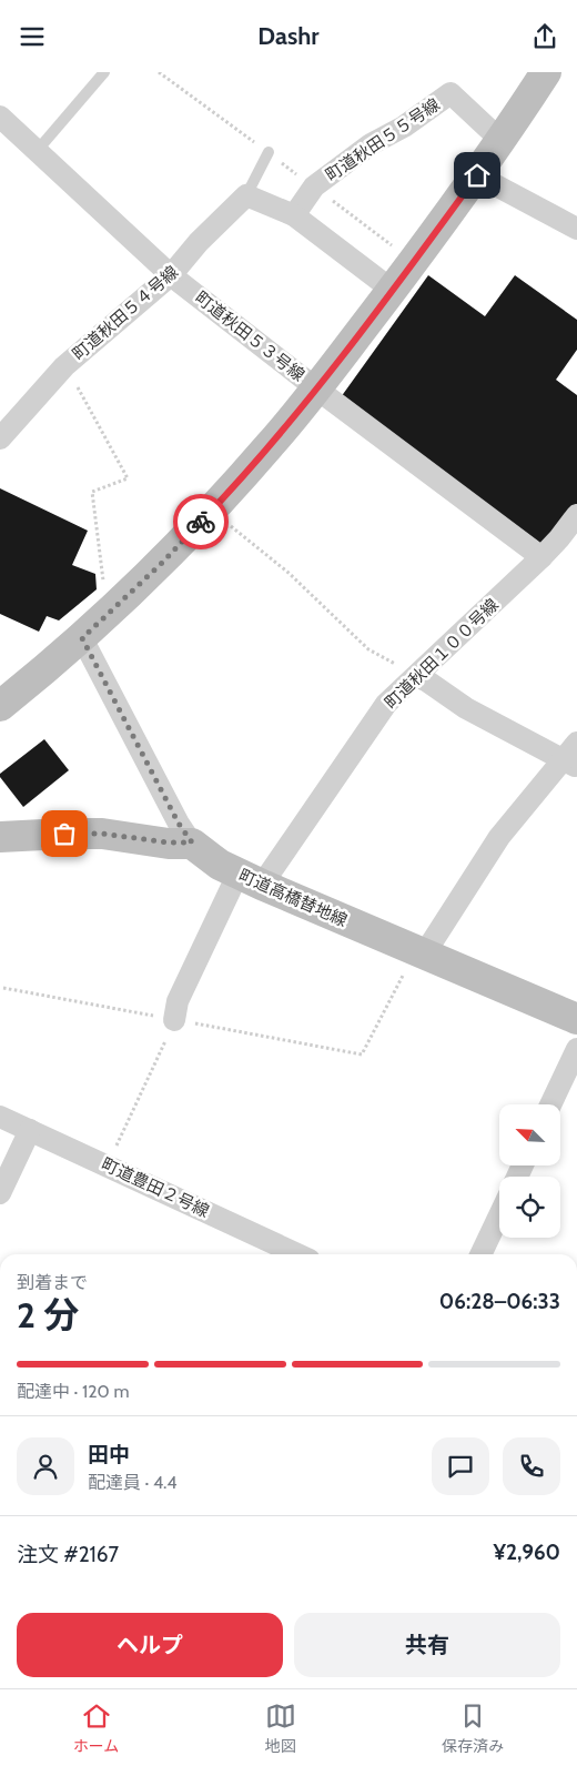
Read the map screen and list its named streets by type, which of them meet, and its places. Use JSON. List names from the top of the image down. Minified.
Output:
{"streets":{"main road":["町道高橋替地線"],"street":["町道秋田５５号線","町道秋田５４号線","町道秋田５３号線","町道秋田１００号線","町道豊田２号線"]},"crossings":[["町道秋田５４号線","町道秋田５３号線"],["町道秋田５３号線","町道秋田１００号線"],["町道秋田１００号線","町道高橋替地線"]],"north":"top left","page":{"header":"Dashr","heading":["2 分","到着まで","06:28–06:33"],"panel":["田中","配達員 · 4.4","注文 #2167","¥2,960"],"bar":"配達中 · 120 m","buttons":["ヘルプ","共有"],"tabs":["ホーム","地図","保存済み"]}}
